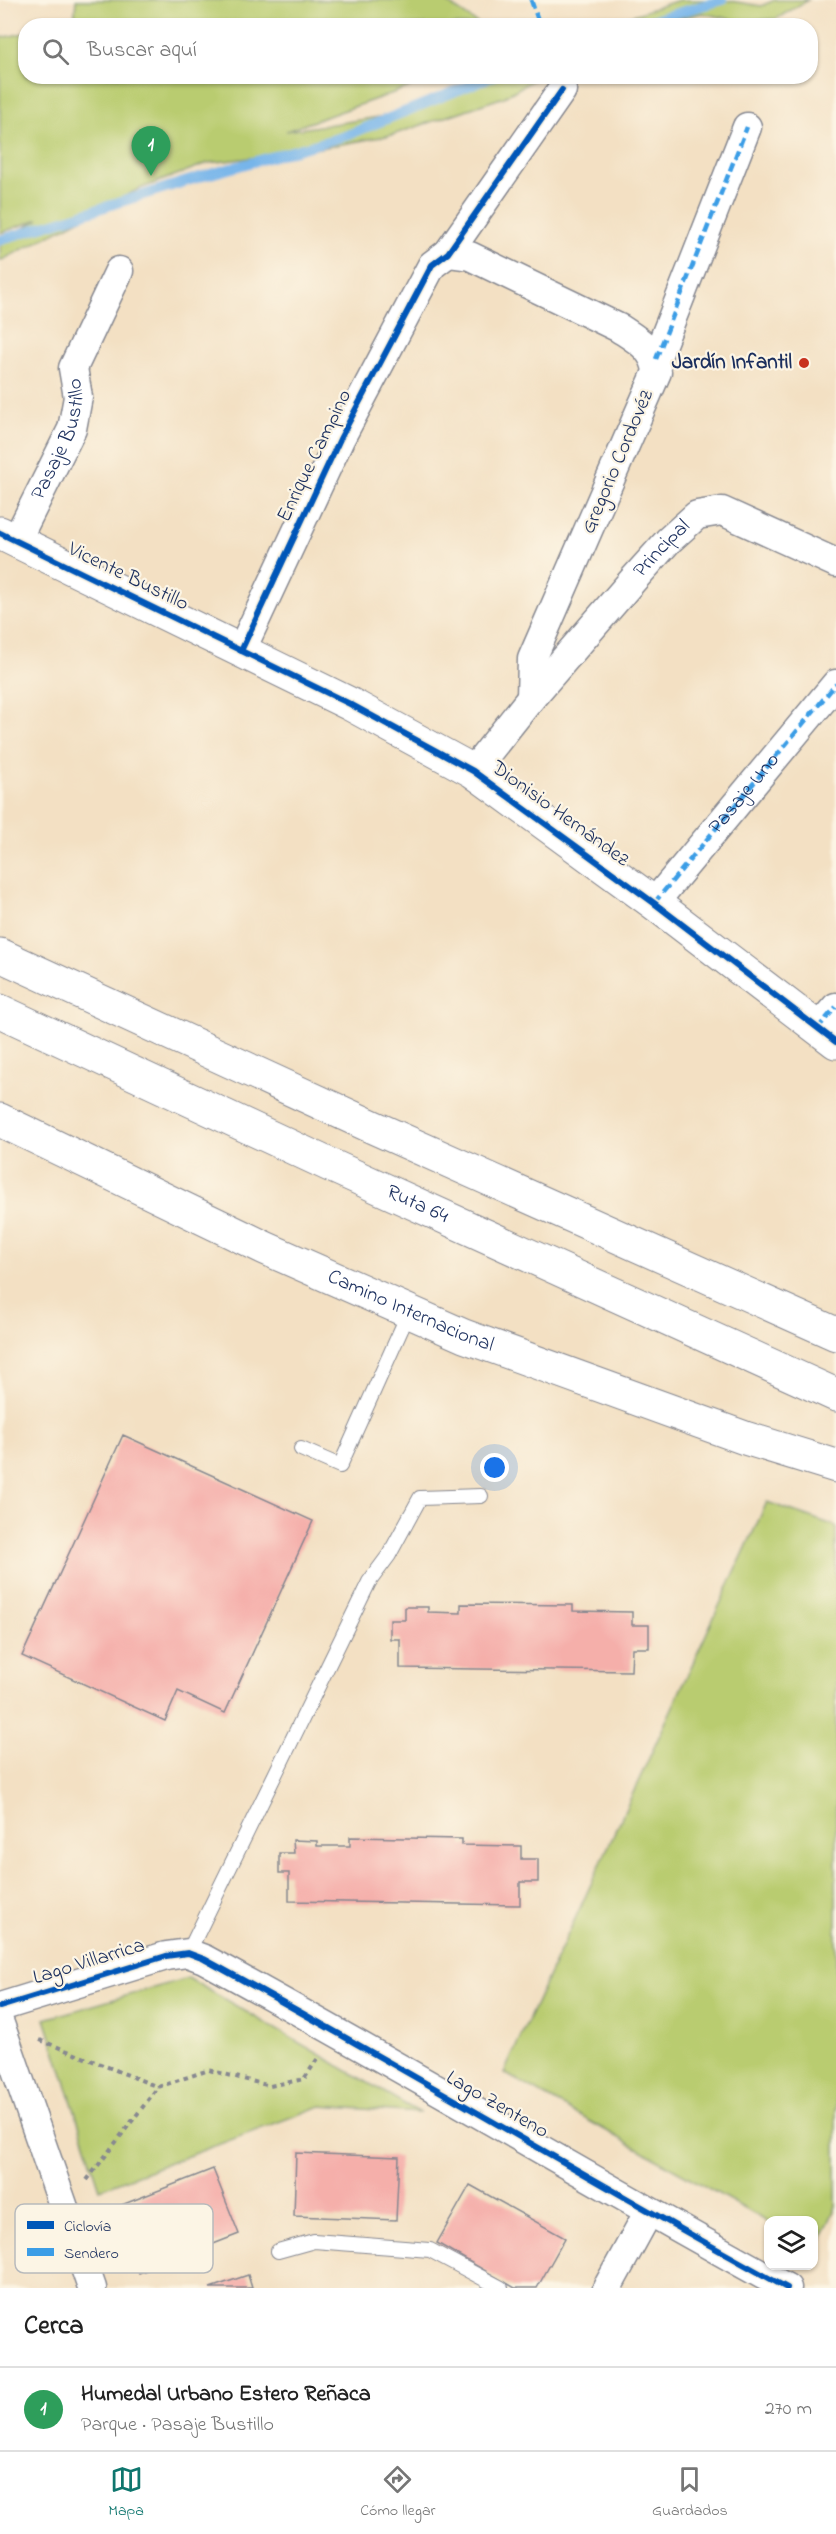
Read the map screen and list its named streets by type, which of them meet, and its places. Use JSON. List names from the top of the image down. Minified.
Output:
{"streets":{"main road":["Vicente Bustillo","Dionisio Hernández","Ruta 64","Camino Internacional"],"street":["Pasaje Bustillo","Enrique Campino","Gregorio Cordovéz","Principal","Pasaje Uno","Lago Villarrica","Lago Zenteno"]},"crossings":[["Pasaje Bustillo","Vicente Bustillo"],["Enrique Campino","Vicente Bustillo"],["Enrique Campino","Dionisio Hernández"],["Gregorio Cordovéz","Principal"],["Vicente Bustillo","Dionisio Hernández"],["Pasaje Uno","Dionisio Hernández"],["Lago Villarrica","Lago Zenteno"]],"places":["Jardín Infantil"],"legend":["Ciclovía","Sendero"],"page":{"search":"Buscar aquí","pins":"1","heading":"Cerca","list":[{"mark":"1","name":"Humedal Urbano Estero Reñaca","note":"Parque · Pasaje Bustillo","value":"270 m"}],"nav":["Mapa","Cómo llegar","Guardados"]}}
